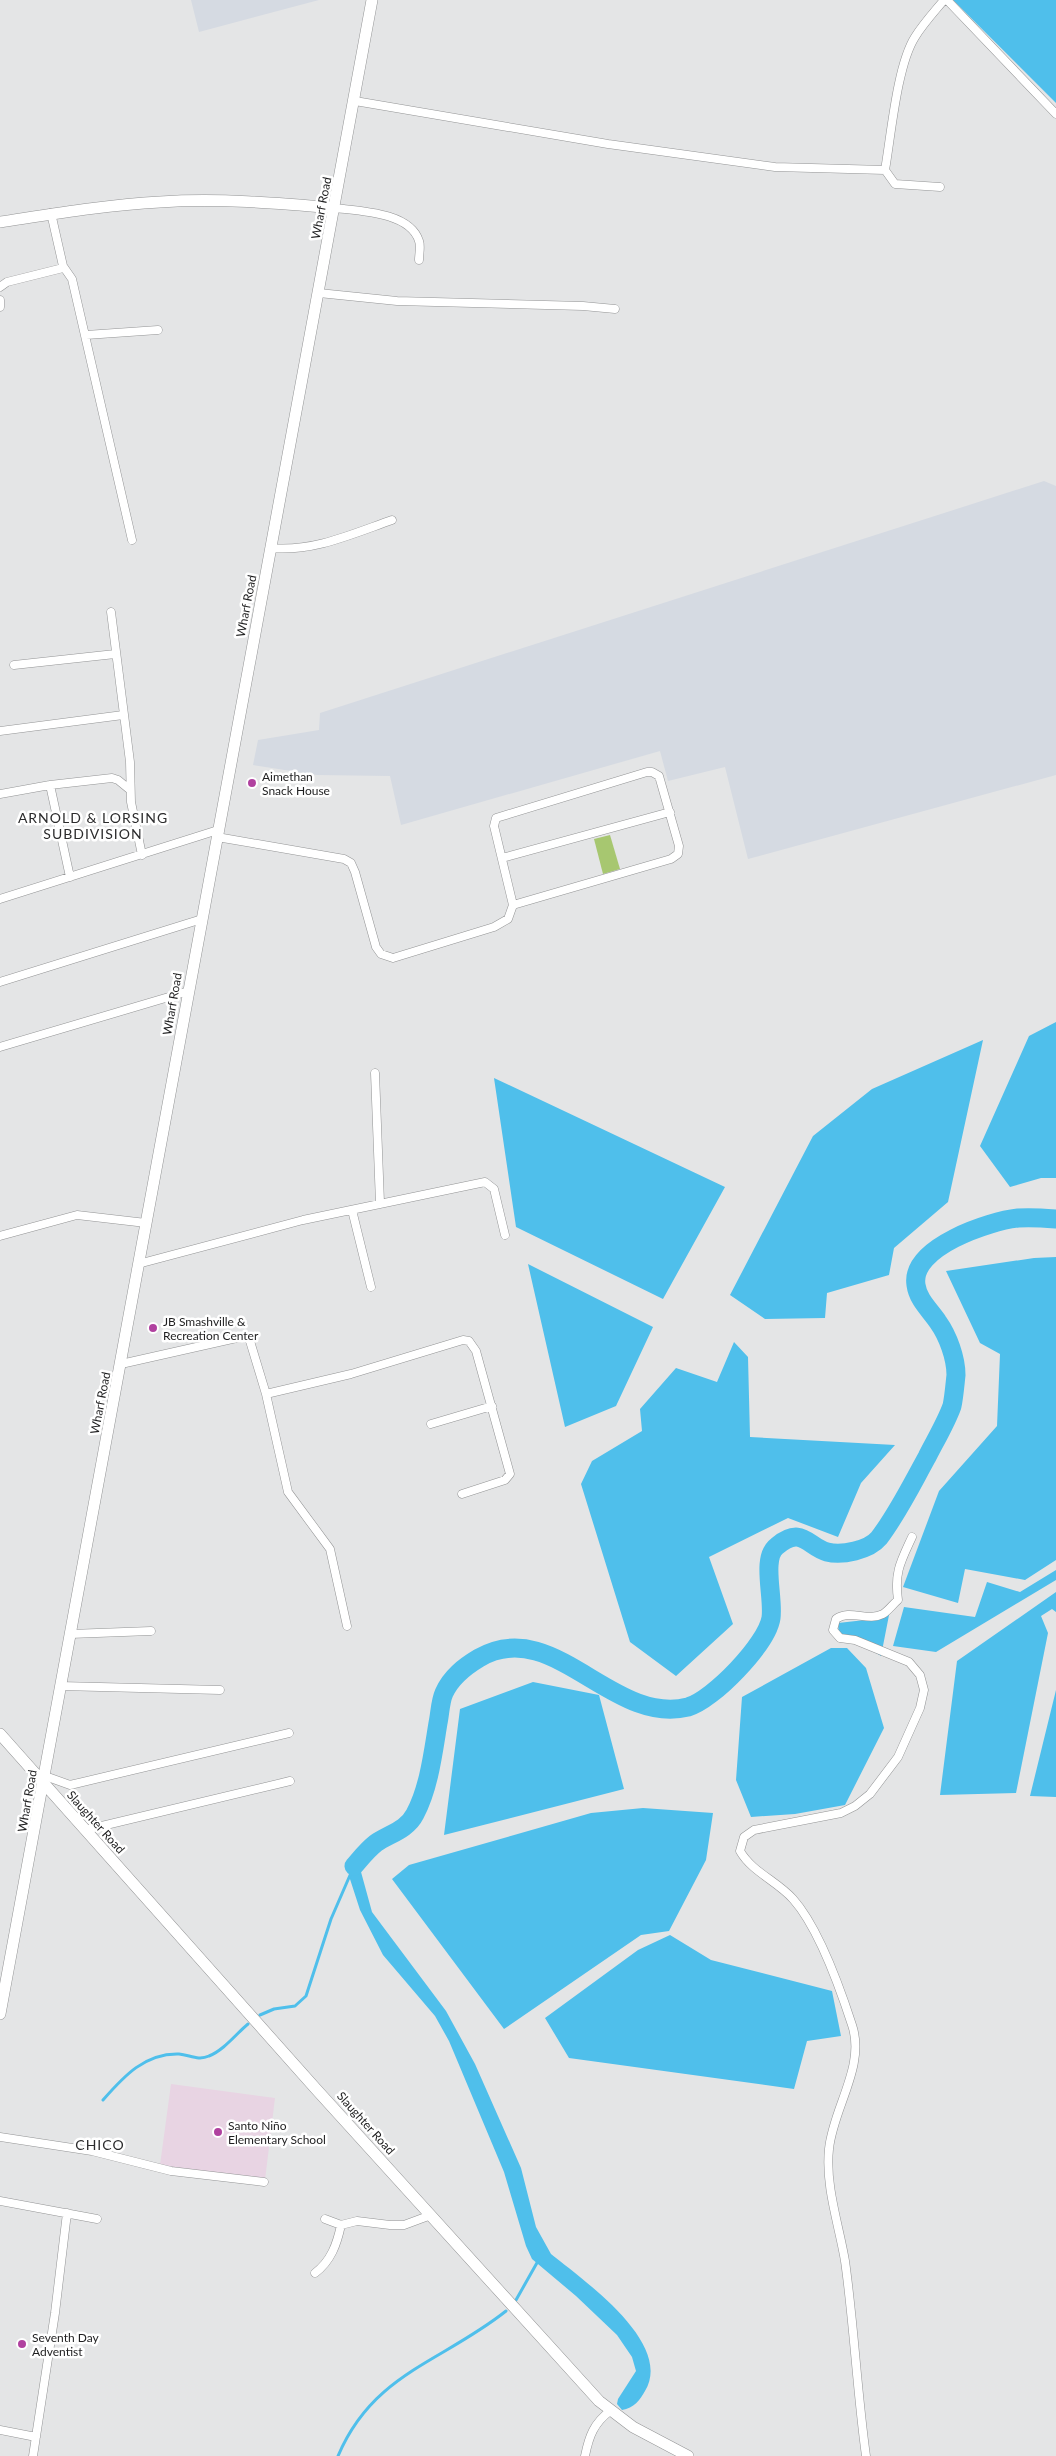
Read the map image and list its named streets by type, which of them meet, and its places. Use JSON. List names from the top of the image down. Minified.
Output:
{"streets":{"main road":["Wharf Road","Slaughter Road"]},"crossings":[["Wharf Road","Slaughter Road"]],"districts":["ARNOLD & LORSING SUBDIVISION","CHICO"],"places":["Aimethan Snack House","JB Smashville & Recreation Center","Santo Niño Elementary School","Seventh Day Adventist"]}
